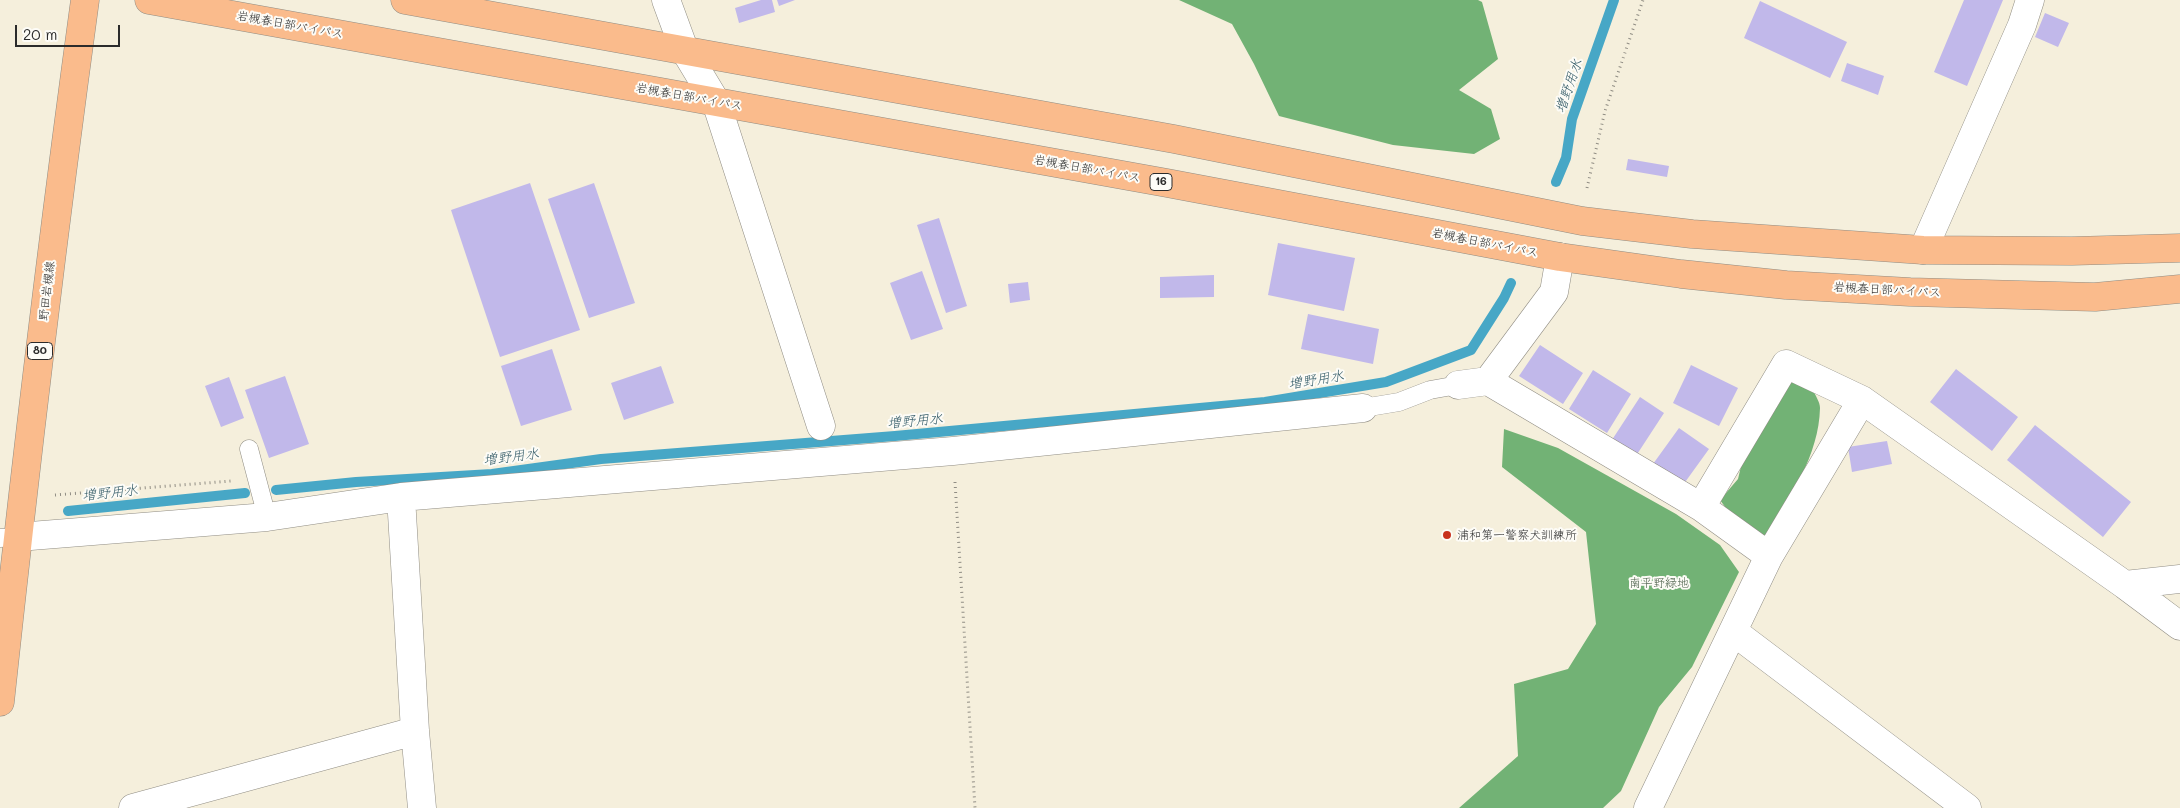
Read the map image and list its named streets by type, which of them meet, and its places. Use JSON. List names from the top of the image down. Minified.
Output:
{"streets":{"main road":["岩槻春日部バイパス","16","野田岩槻線","80"]},"water":["増野用水"],"parks":["南平野緑地"],"places":["浦和第一警察犬訓練所"],"scale_bar":"20 m"}
